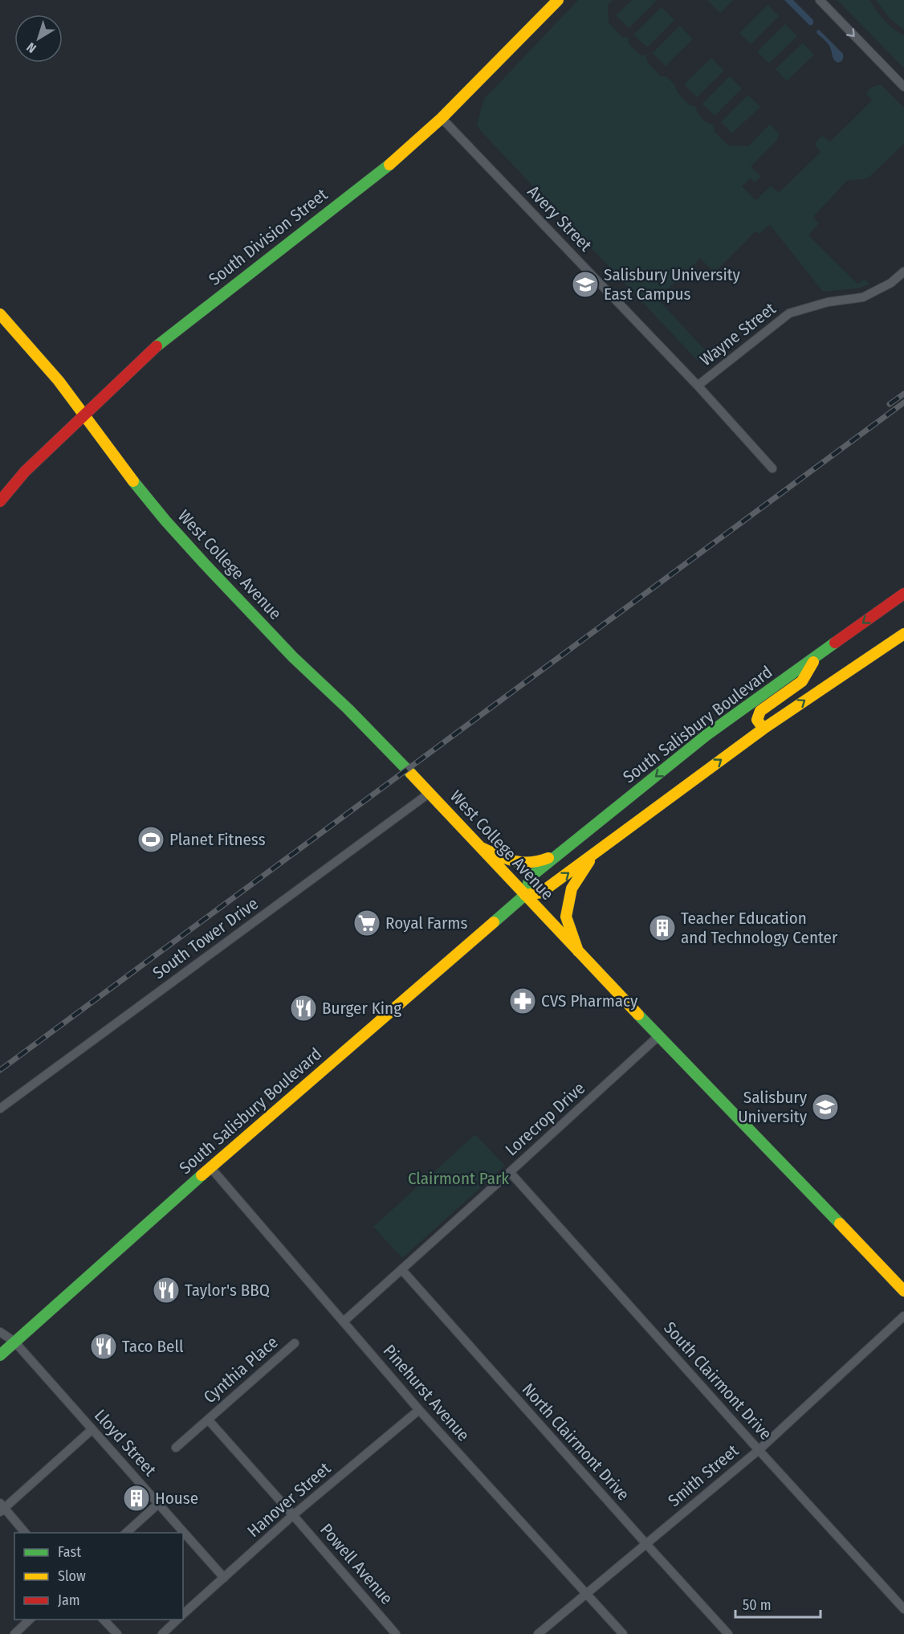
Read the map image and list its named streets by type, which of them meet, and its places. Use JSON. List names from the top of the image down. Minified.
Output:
{"streets":{"main road":["South Division Street","West College Avenue","South Salisbury Boulevard"],"street":["Avery Street","Wayne Street","South Tower Drive","Lorecrop Drive","Cynthia Place","South Clairmont Drive","Pinehurst Avenue","North Clairmont Drive","Lloyd Street","Smith Street","Hanover Street","Powell Avenue"]},"crossings":[["Avery Street","South Division Street"],["Avery Street","Wayne Street"],["South Division Street","West College Avenue"],["West College Avenue","South Salisbury Boulevard"],["West College Avenue","South Tower Drive"],["West College Avenue","Lorecrop Drive"],["South Salisbury Boulevard","Pinehurst Avenue"],["South Salisbury Boulevard","Lloyd Street"],["Lorecrop Drive","South Clairmont Drive"],["Lorecrop Drive","Pinehurst Avenue"],["Lorecrop Drive","North Clairmont Drive"],["Cynthia Place","Hanover Street"],["Cynthia Place","Powell Avenue"],["South Clairmont Drive","Smith Street"],["Pinehurst Avenue","Smith Street"],["Pinehurst Avenue","Hanover Street"],["North Clairmont Drive","Smith Street"],["Lloyd Street","Hanover Street"],["Hanover Street","Powell Avenue"]],"parks":["Clairmont Park"],"places":{"school or university":["Salisbury University East Campus","Salisbury University"],"sports":["Planet Fitness"],"supermarket":["Royal Farms"],"building":["Teacher Education and Technology Center","House"],"pharmacy":["CVS Pharmacy"],"restaurant":["Burger King","Taylor's BBQ","Taco Bell"]},"legend":["Fast","Slow","Jam"],"scale_bar":"50 m","north":"bottom left"}
